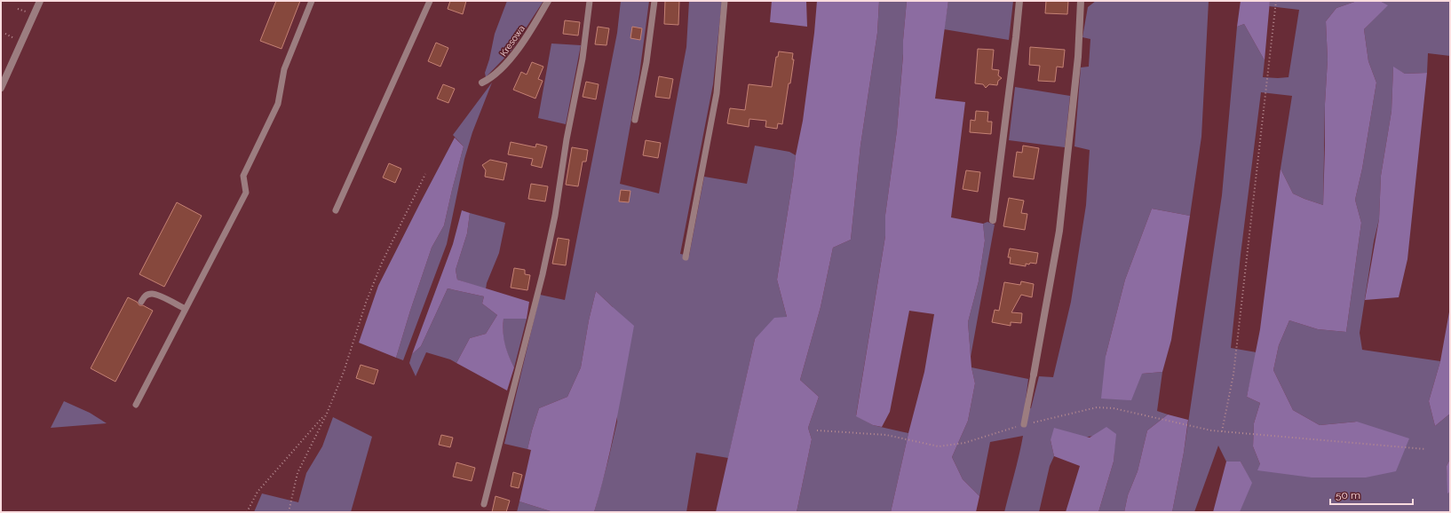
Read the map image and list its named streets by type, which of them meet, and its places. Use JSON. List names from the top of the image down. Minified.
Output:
{"streets":{"street":["Kresowa"]},"scale_bar":"50 m"}
